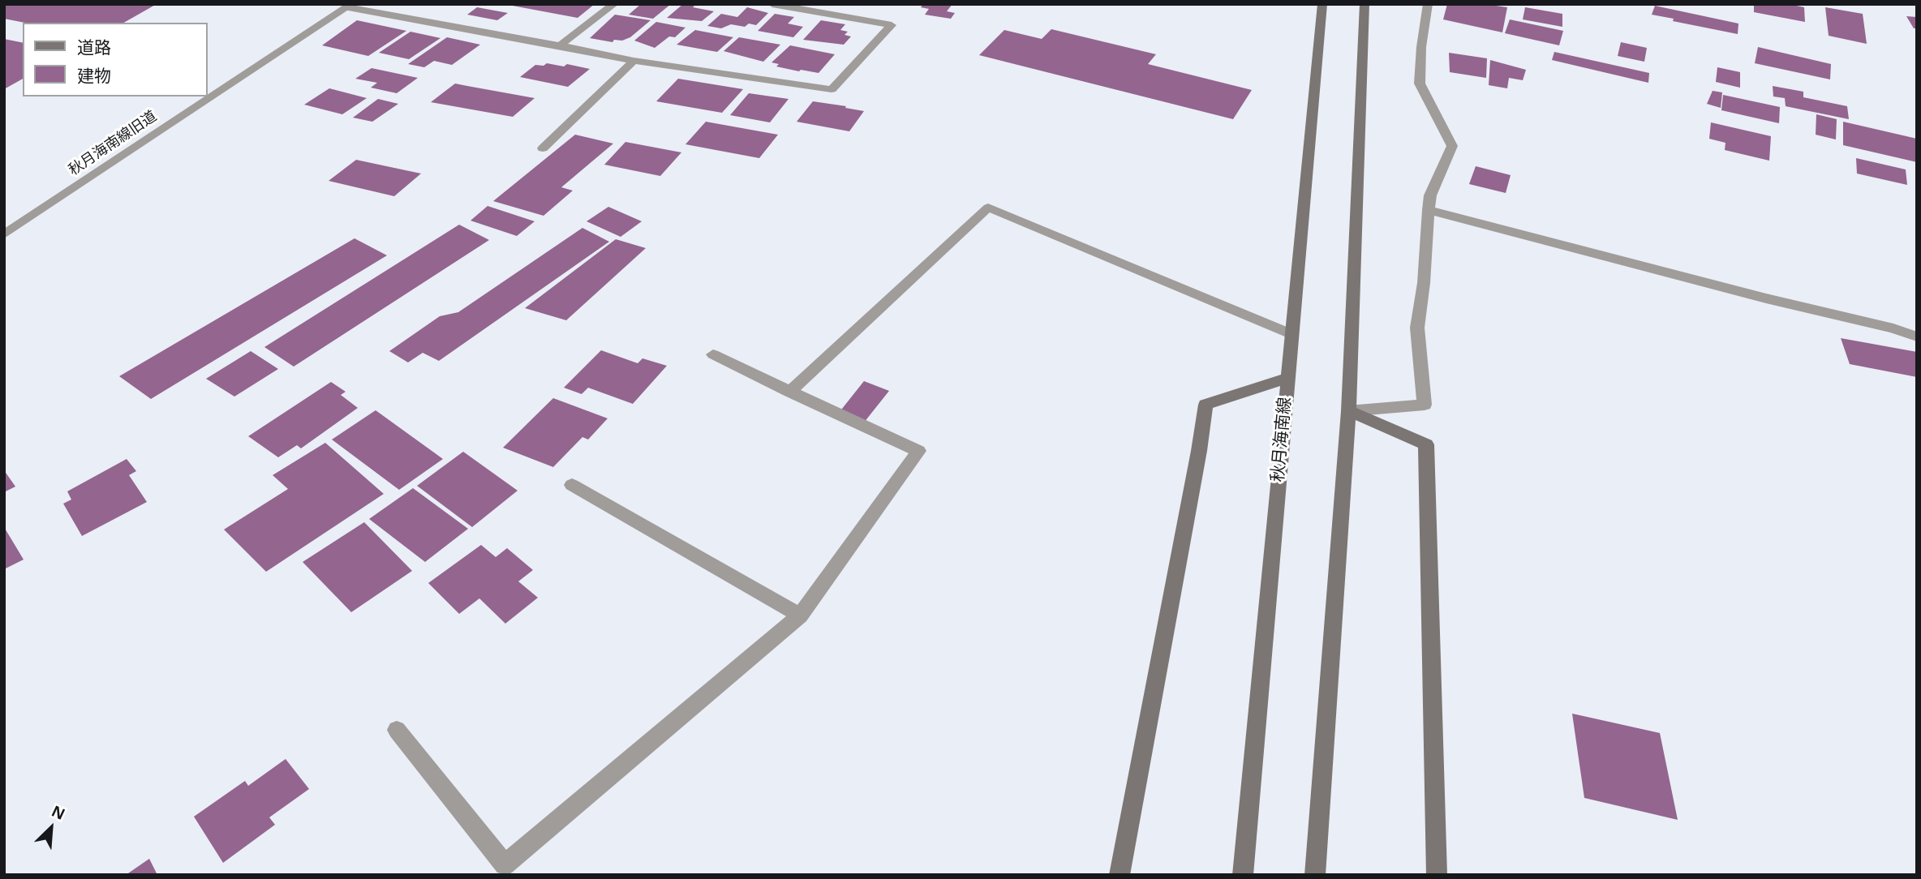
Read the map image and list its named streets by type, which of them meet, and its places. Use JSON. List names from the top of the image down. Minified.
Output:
{"streets":{"main road":["秋月海南線"],"street":["秋月海南線旧道"]},"legend":["道路","建物"],"north":"top right"}
